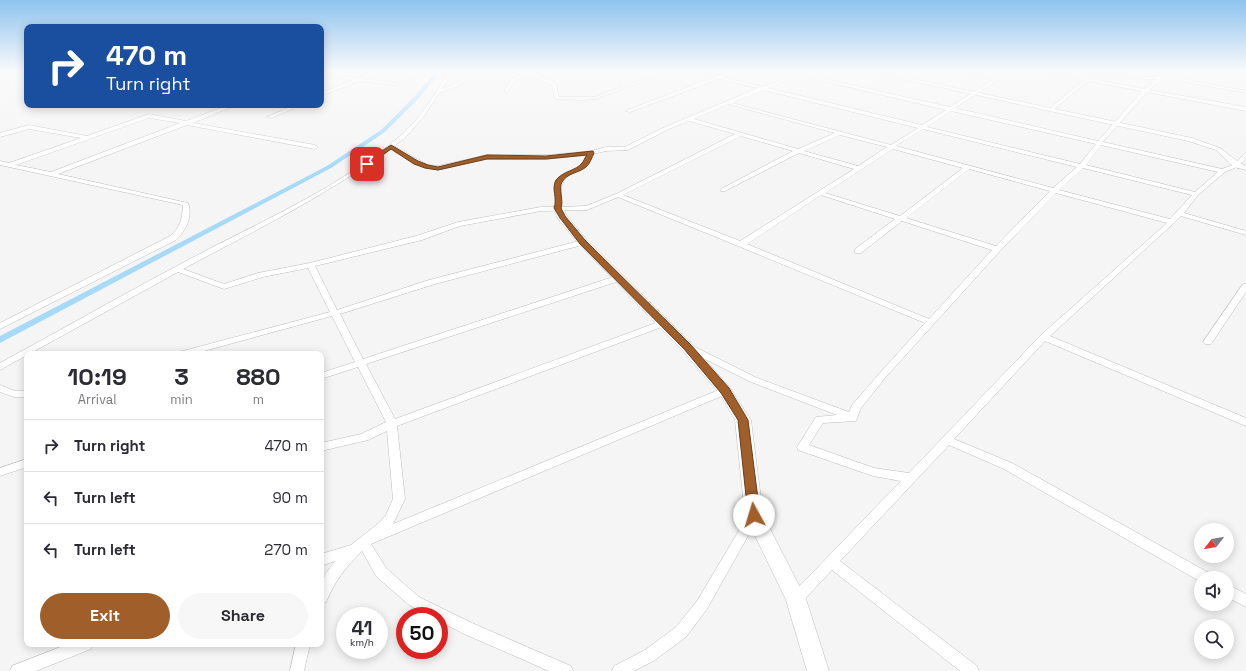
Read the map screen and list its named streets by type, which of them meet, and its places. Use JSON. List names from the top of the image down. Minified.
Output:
{"north":"bottom left","page":{"turn":["470 m","Turn right"],"eta":["10:19","Arrival","3","min","880","m"],"list":[{"name":"Turn right","value":"470 m"},{"name":"Turn left","value":"90 m"},{"name":"Turn left","value":"270 m"}],"buttons":["Exit","Share"],"speed":"41 km/h","limit":"50"}}
